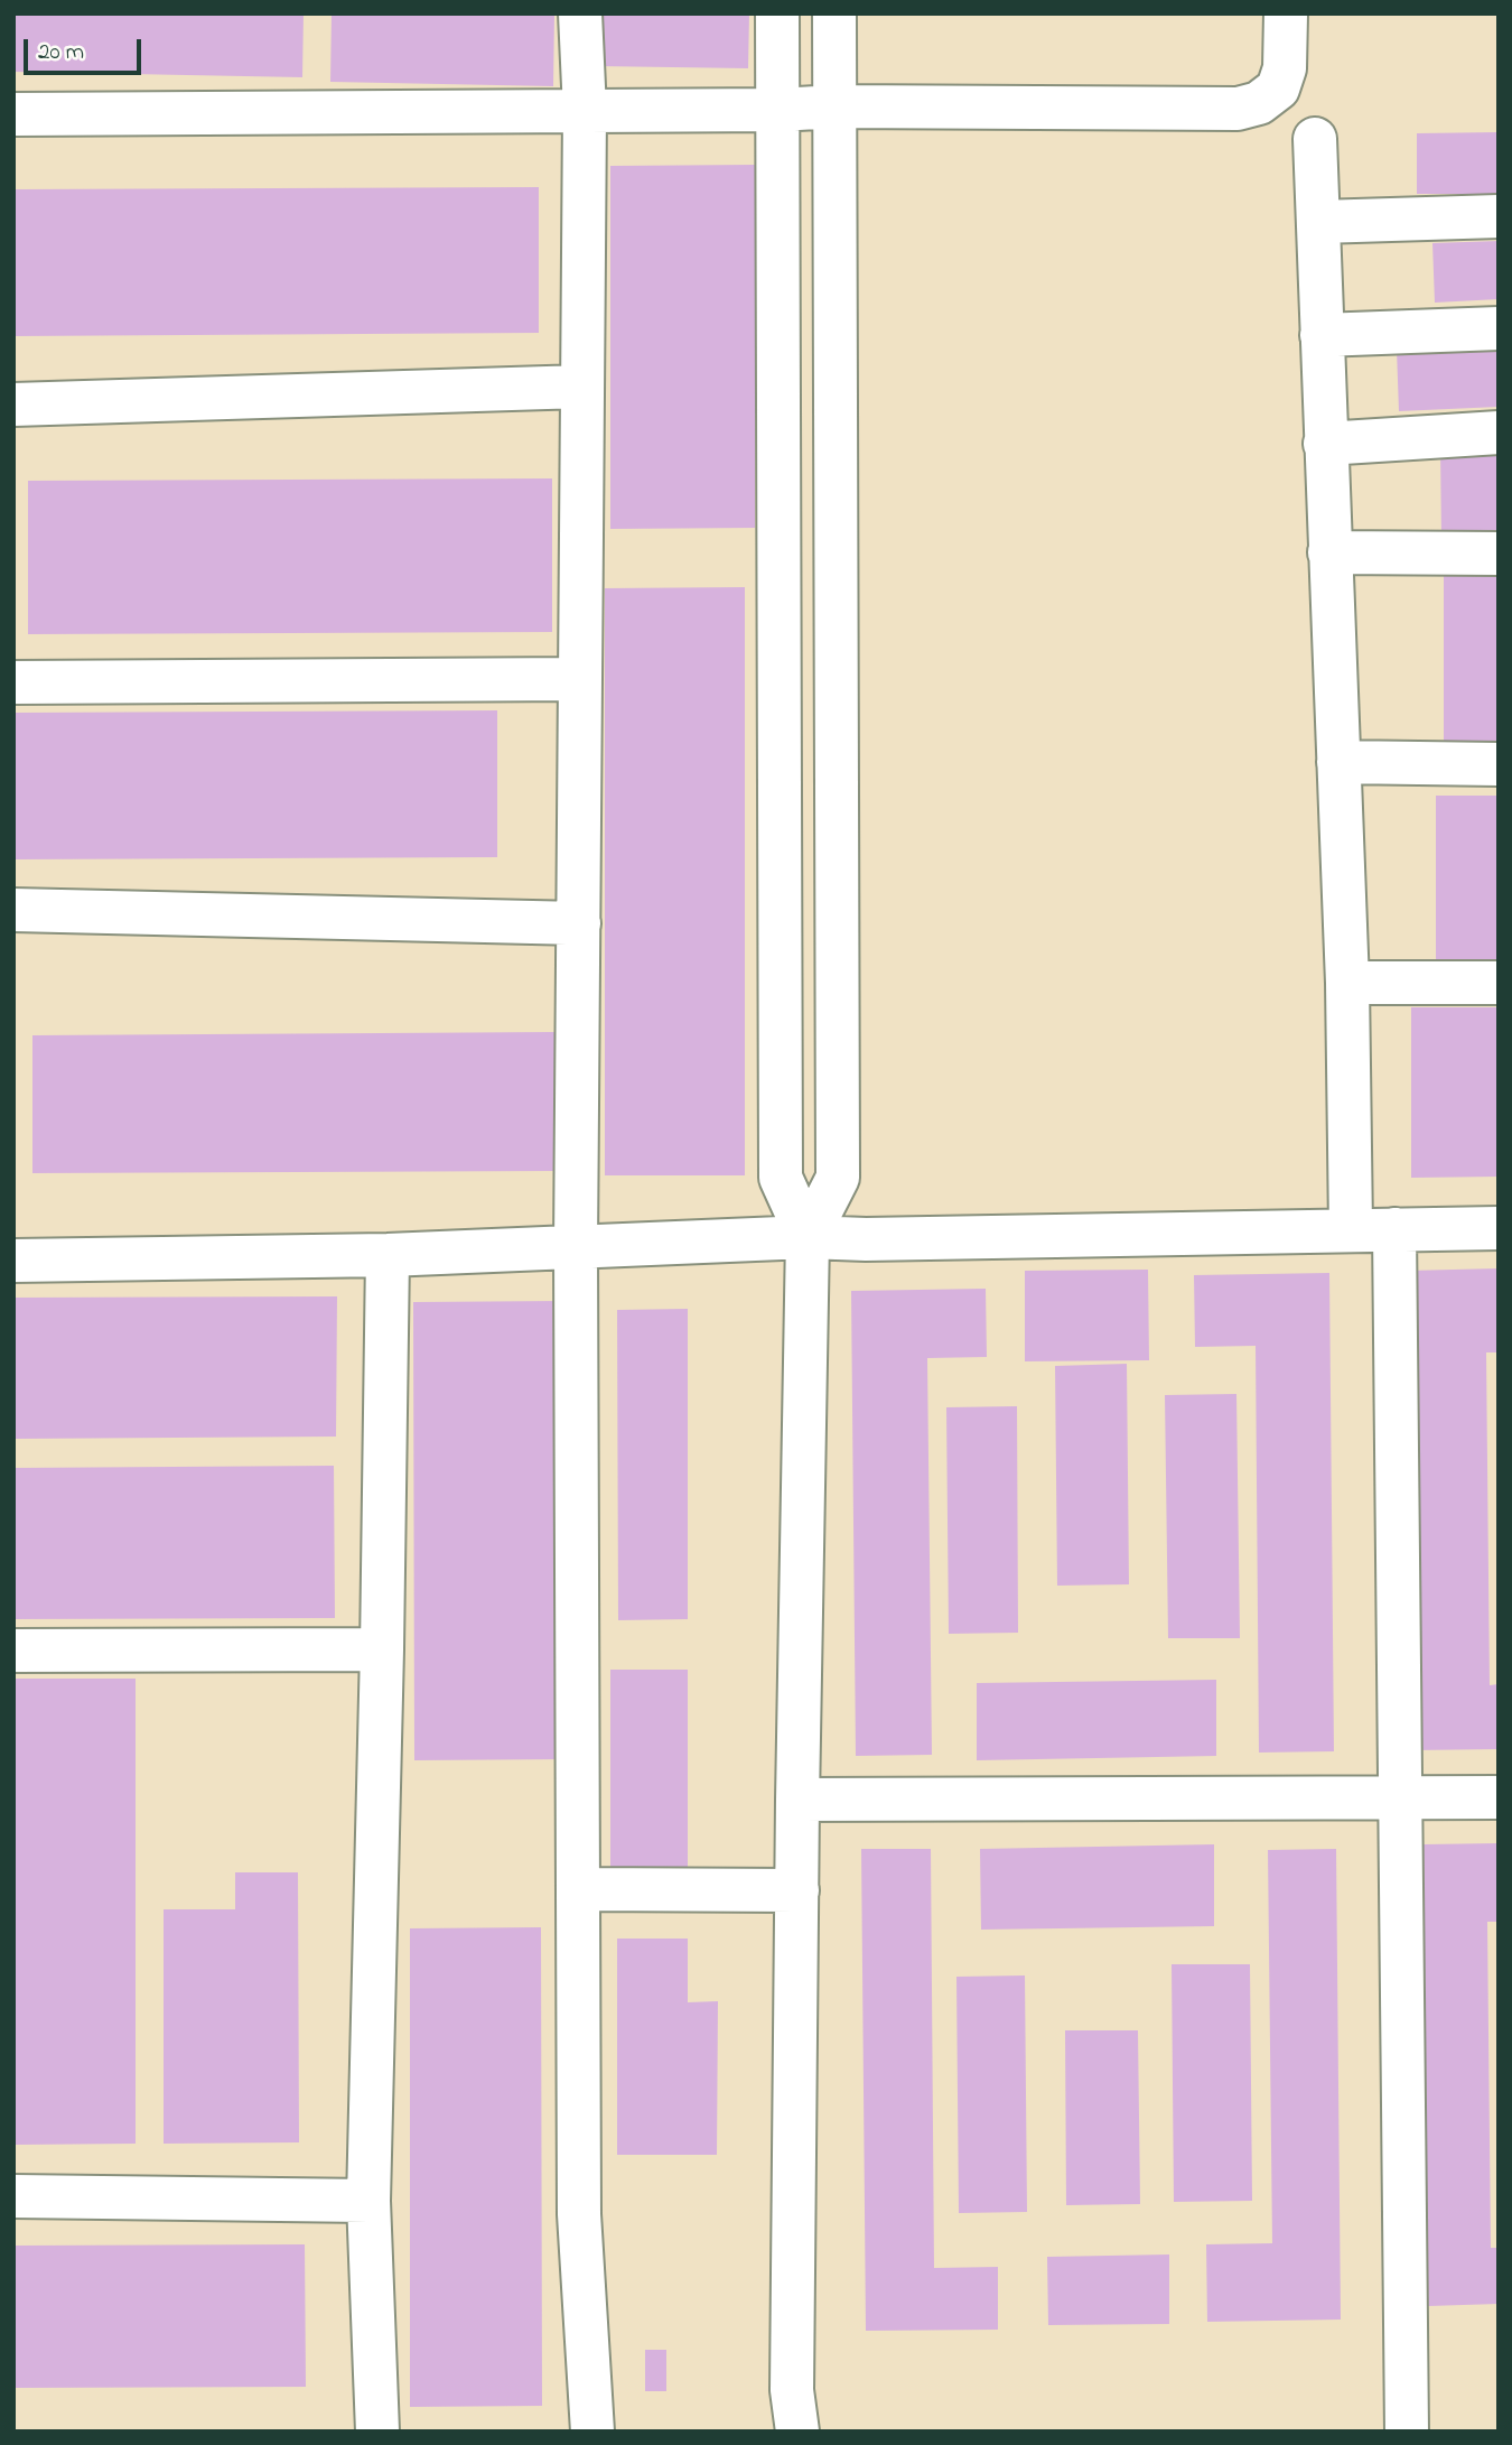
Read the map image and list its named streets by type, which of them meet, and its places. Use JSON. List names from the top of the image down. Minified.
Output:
{"scale_bar":"20 m"}
